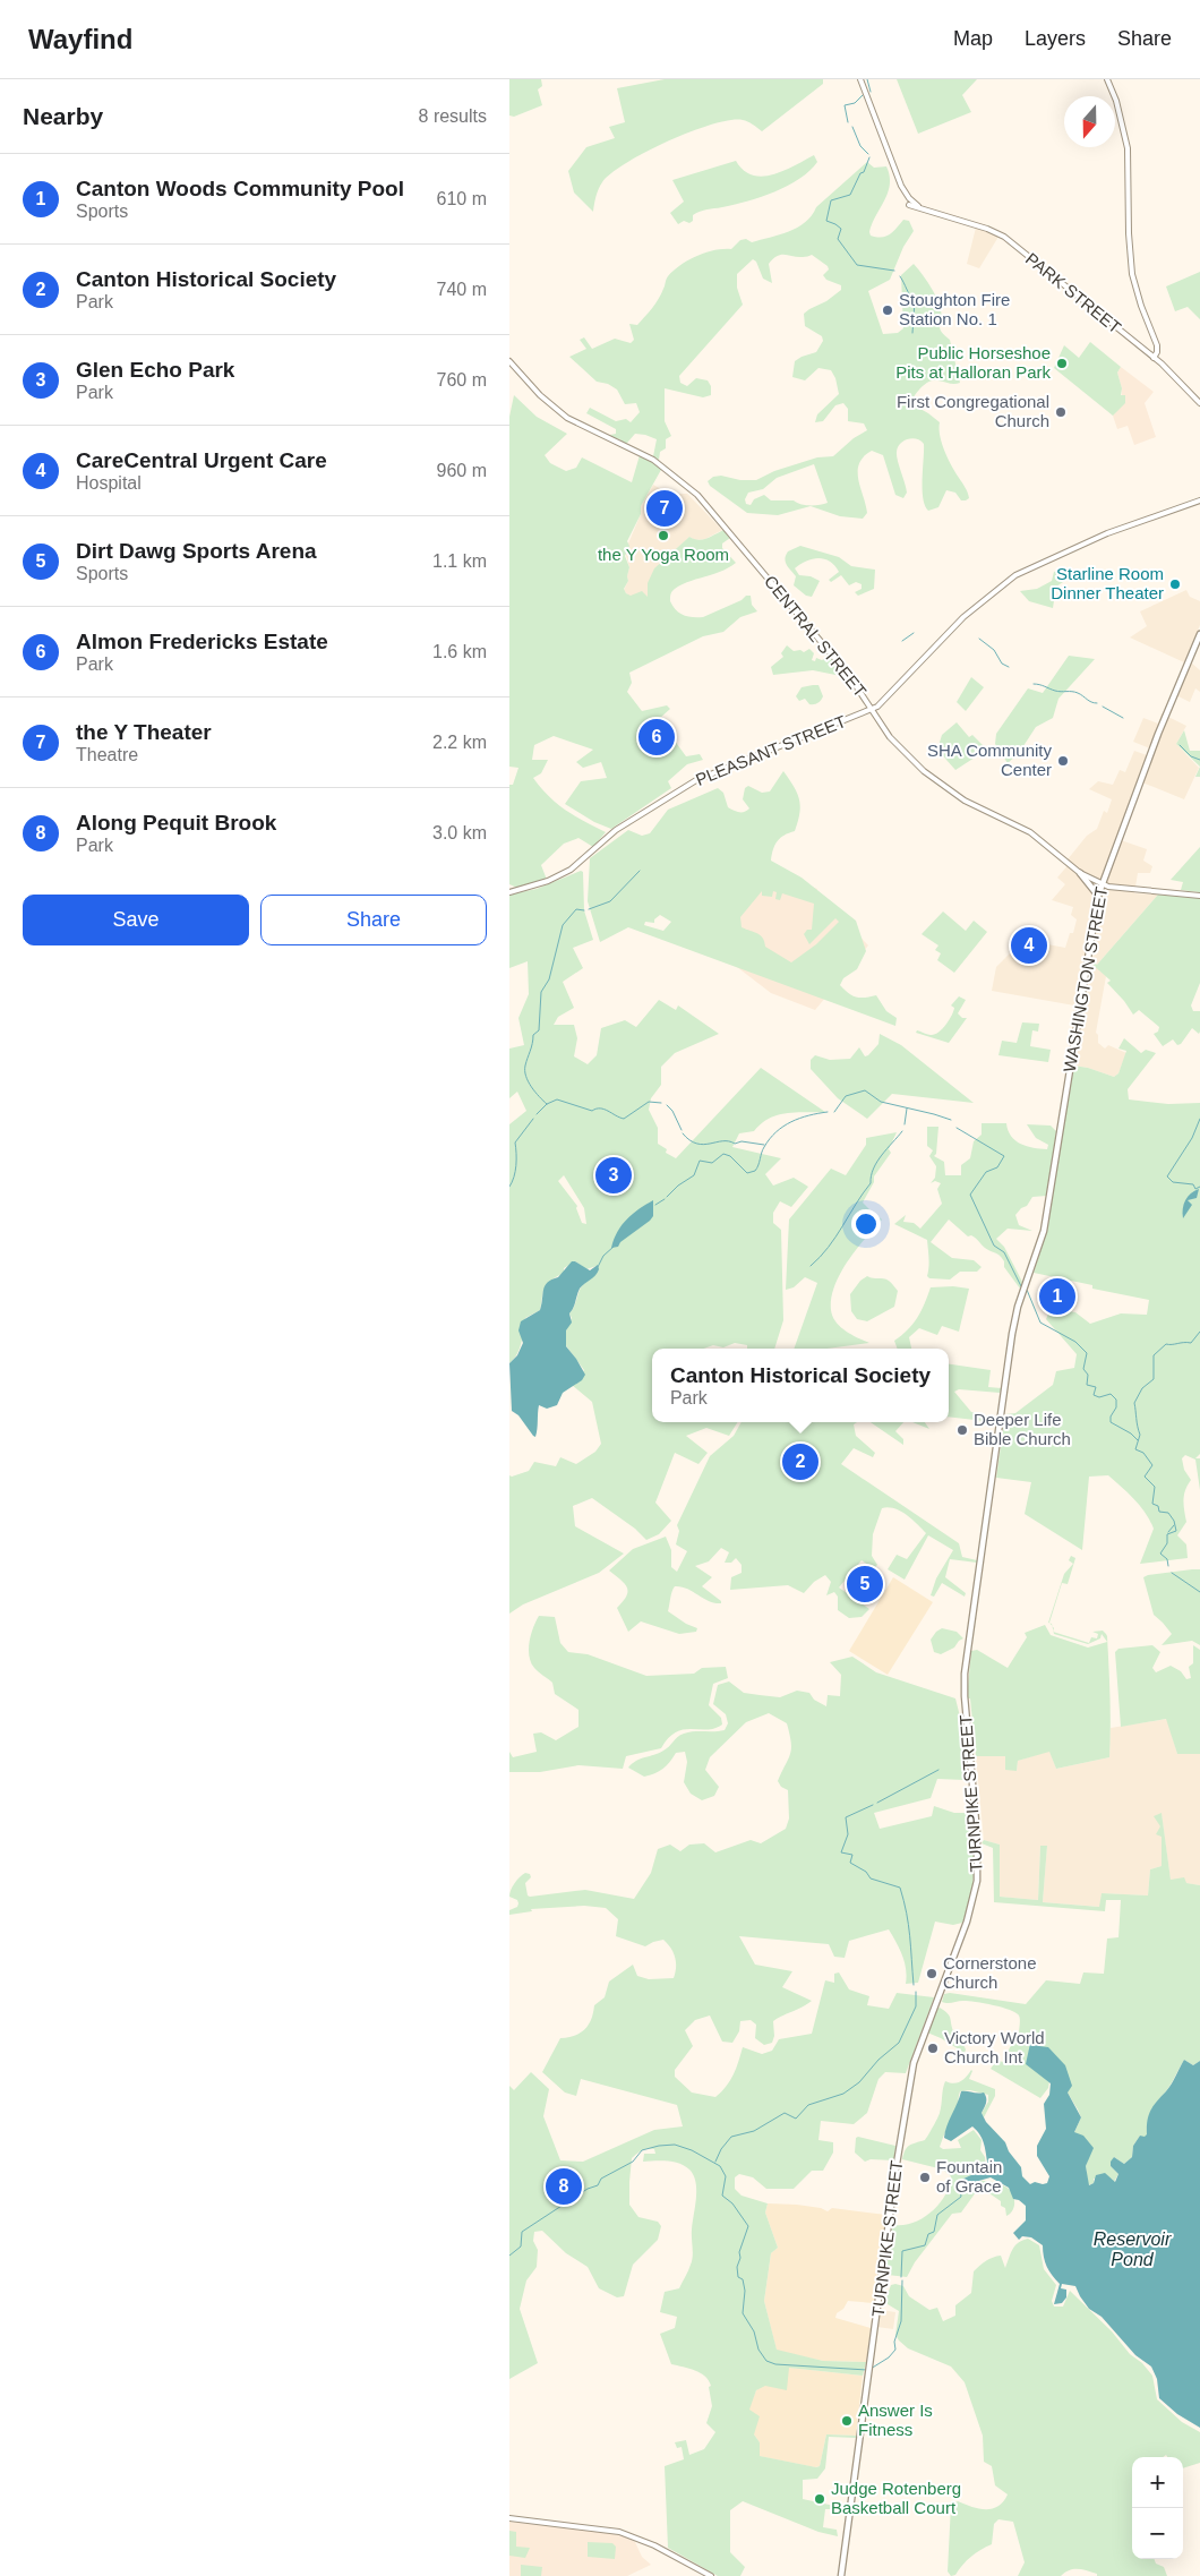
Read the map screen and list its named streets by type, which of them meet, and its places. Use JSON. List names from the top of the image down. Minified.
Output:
{"streets":{"main road":["PARK STREET","CENTRAL STREET","PLEASANT STREET","WASHINGTON STREET","TURNPIKE STREET"]},"crossings":[["CENTRAL STREET","PLEASANT STREET"],["CENTRAL STREET","WASHINGTON STREET"],["WASHINGTON STREET","TURNPIKE STREET"]],"water":["Reservoir Pond"],"places":["Stoughton Fire Station No. 1","Public Horseshoe Pits at Halloran Park","First Congregational Church","the Y Yoga Room","Starline Room Dinner Theater","SHA Community Center","Deeper Life Bible Church","Cornerstone Church","Victory World Church Int","Fountain of Grace","Answer Is Fitness","Judge Rotenberg Basketball Court"],"north":"bottom","page":{"header":"Wayfind","nav":["Map","Layers","Share"],"heading":["Nearby","8 results"],"list":[{"mark":"1","name":"Canton Woods Community Pool","note":"Sports","value":"610 m"},{"mark":"2","name":"Canton Historical Society","note":"Park","value":"740 m"},{"mark":"3","name":"Glen Echo Park","note":"Park","value":"760 m"},{"mark":"4","name":"CareCentral Urgent Care","note":"Hospital","value":"960 m"},{"mark":"5","name":"Dirt Dawg Sports Arena","note":"Sports","value":"1.1 km"},{"mark":"6","name":"Almon Fredericks Estate","note":"Park","value":"1.6 km"},{"mark":"7","name":"the Y Theater","note":"Theatre","value":"2.2 km"},{"mark":"8","name":"Along Pequit Brook","note":"Park","value":"3.0 km"}],"pins":["7","6","4","3","1","2","5","8"],"buttons":["Save","Share"],"popup":["Canton Historical Society","Park"],"map_buttons":["+","−"]}}
